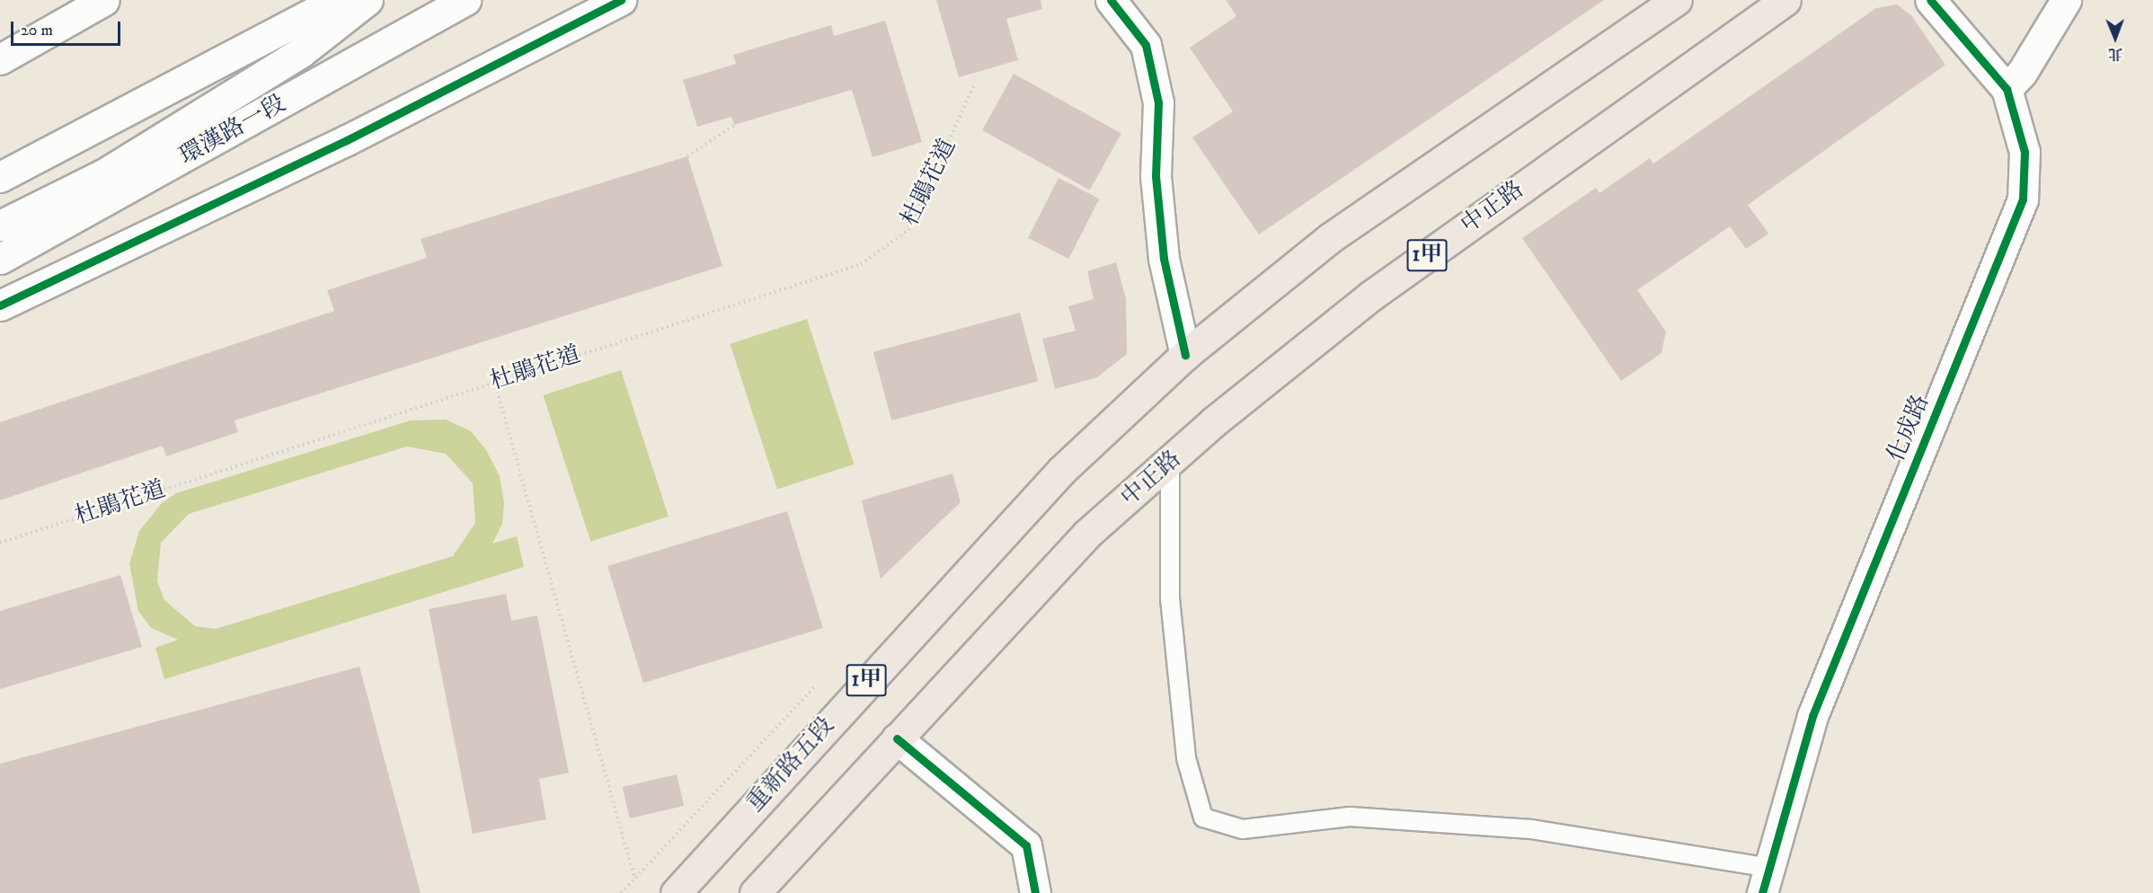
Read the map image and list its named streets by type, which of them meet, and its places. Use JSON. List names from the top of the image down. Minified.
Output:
{"streets":{"main road":["中正路","1甲","重新路五段"],"street":["環漢路一段","化成路"],"path":["杜鵑花道"]},"crossings":[["中正路","1甲"],["1甲","重新路五段"]],"scale_bar":"20 m","north":"bottom"}
